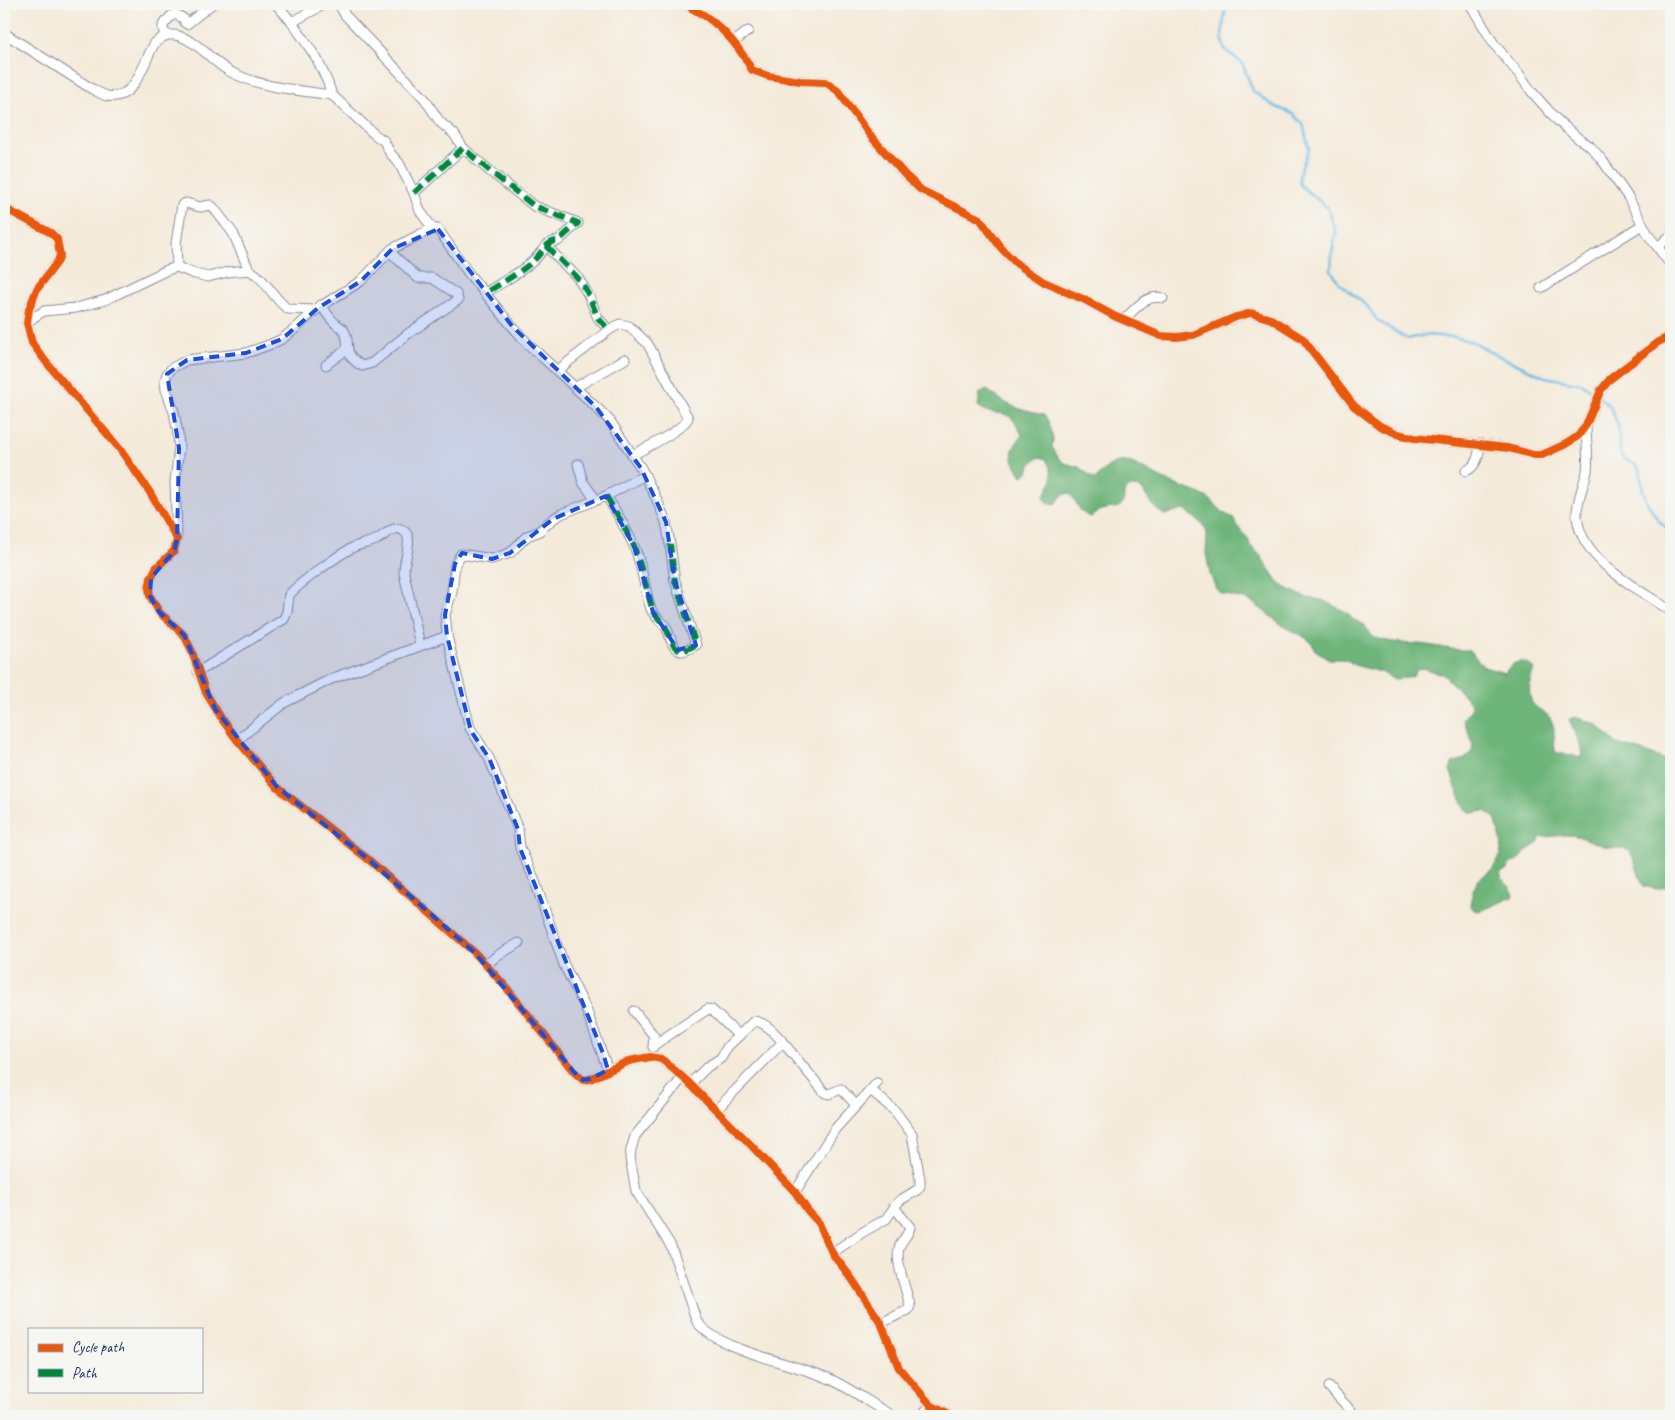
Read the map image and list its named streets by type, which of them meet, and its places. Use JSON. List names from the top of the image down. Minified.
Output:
{"legend":["Cycle path","Path"]}
